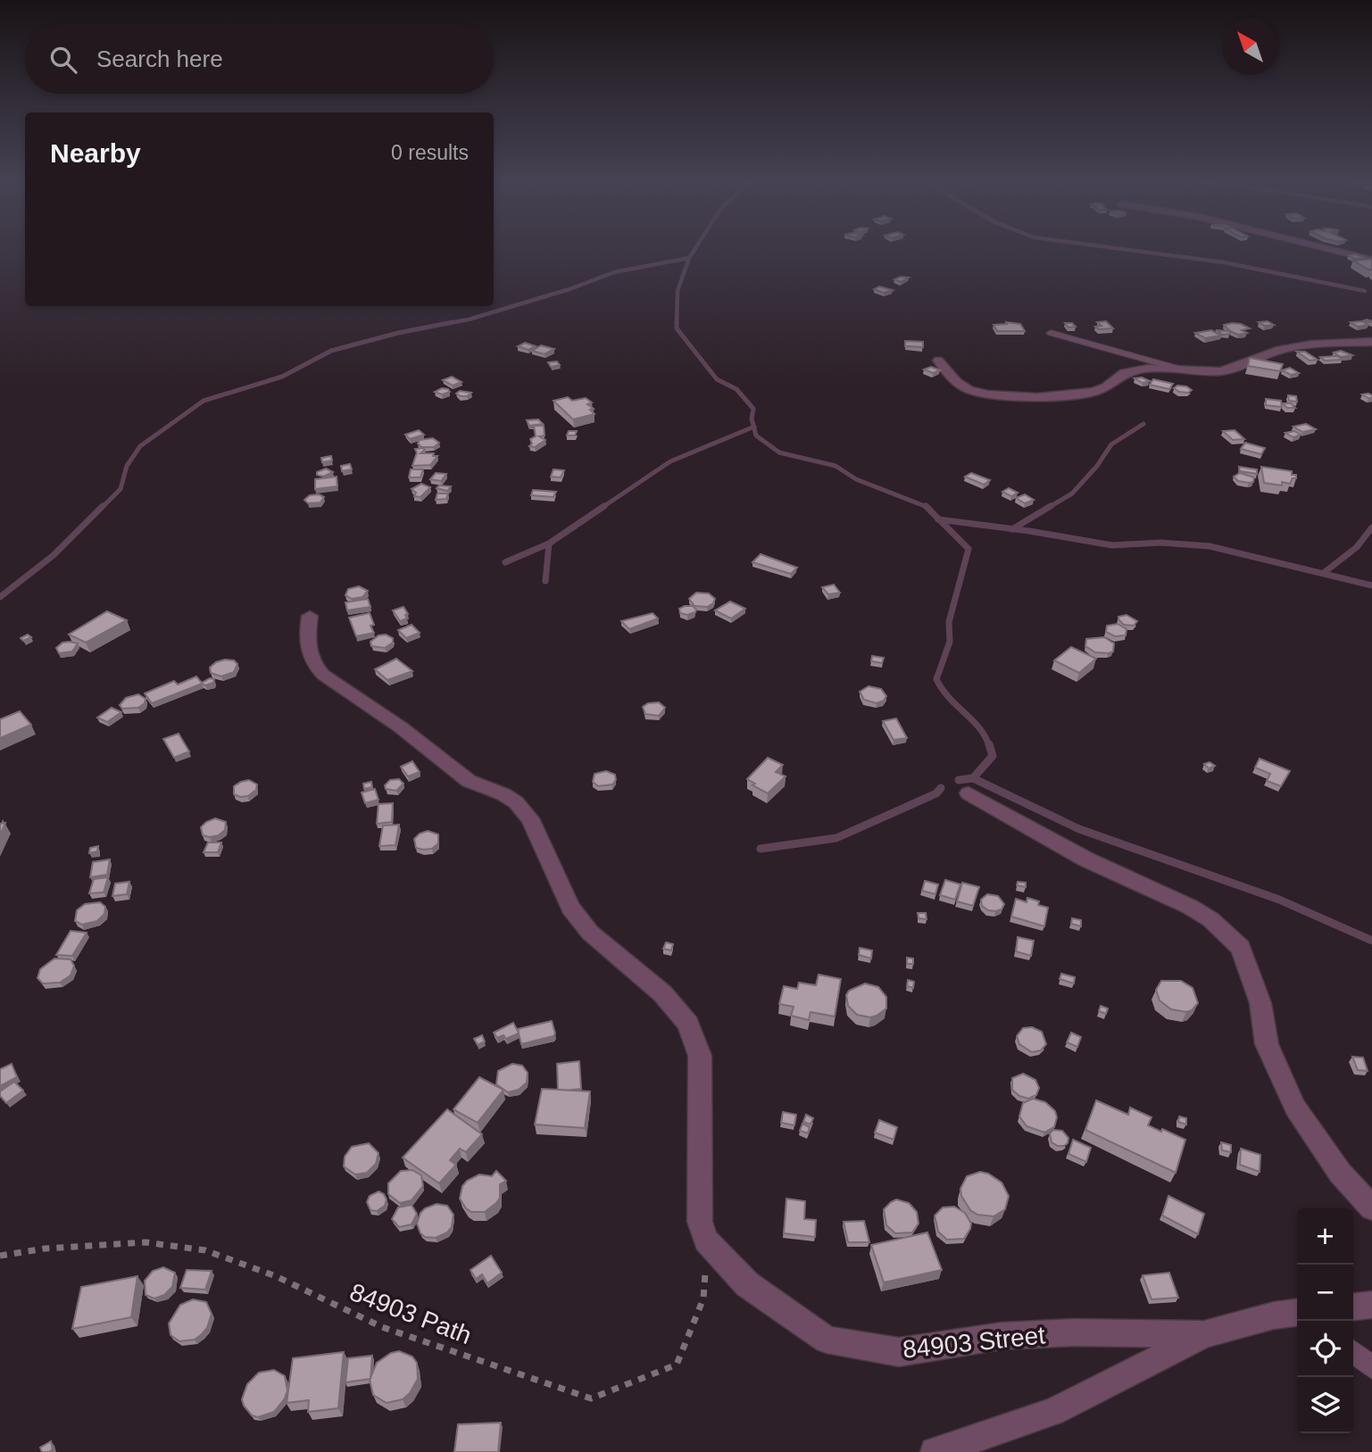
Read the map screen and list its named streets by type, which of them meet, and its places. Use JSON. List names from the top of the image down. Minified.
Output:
{"streets":{"street":["84903 Street"],"path":["84903 Path"]},"crossings":[["84903 Path","84903 Street"]],"north":"top left","page":{"search":"Search here","heading":["Nearby","0 results"],"map_buttons":["+","−"]}}
